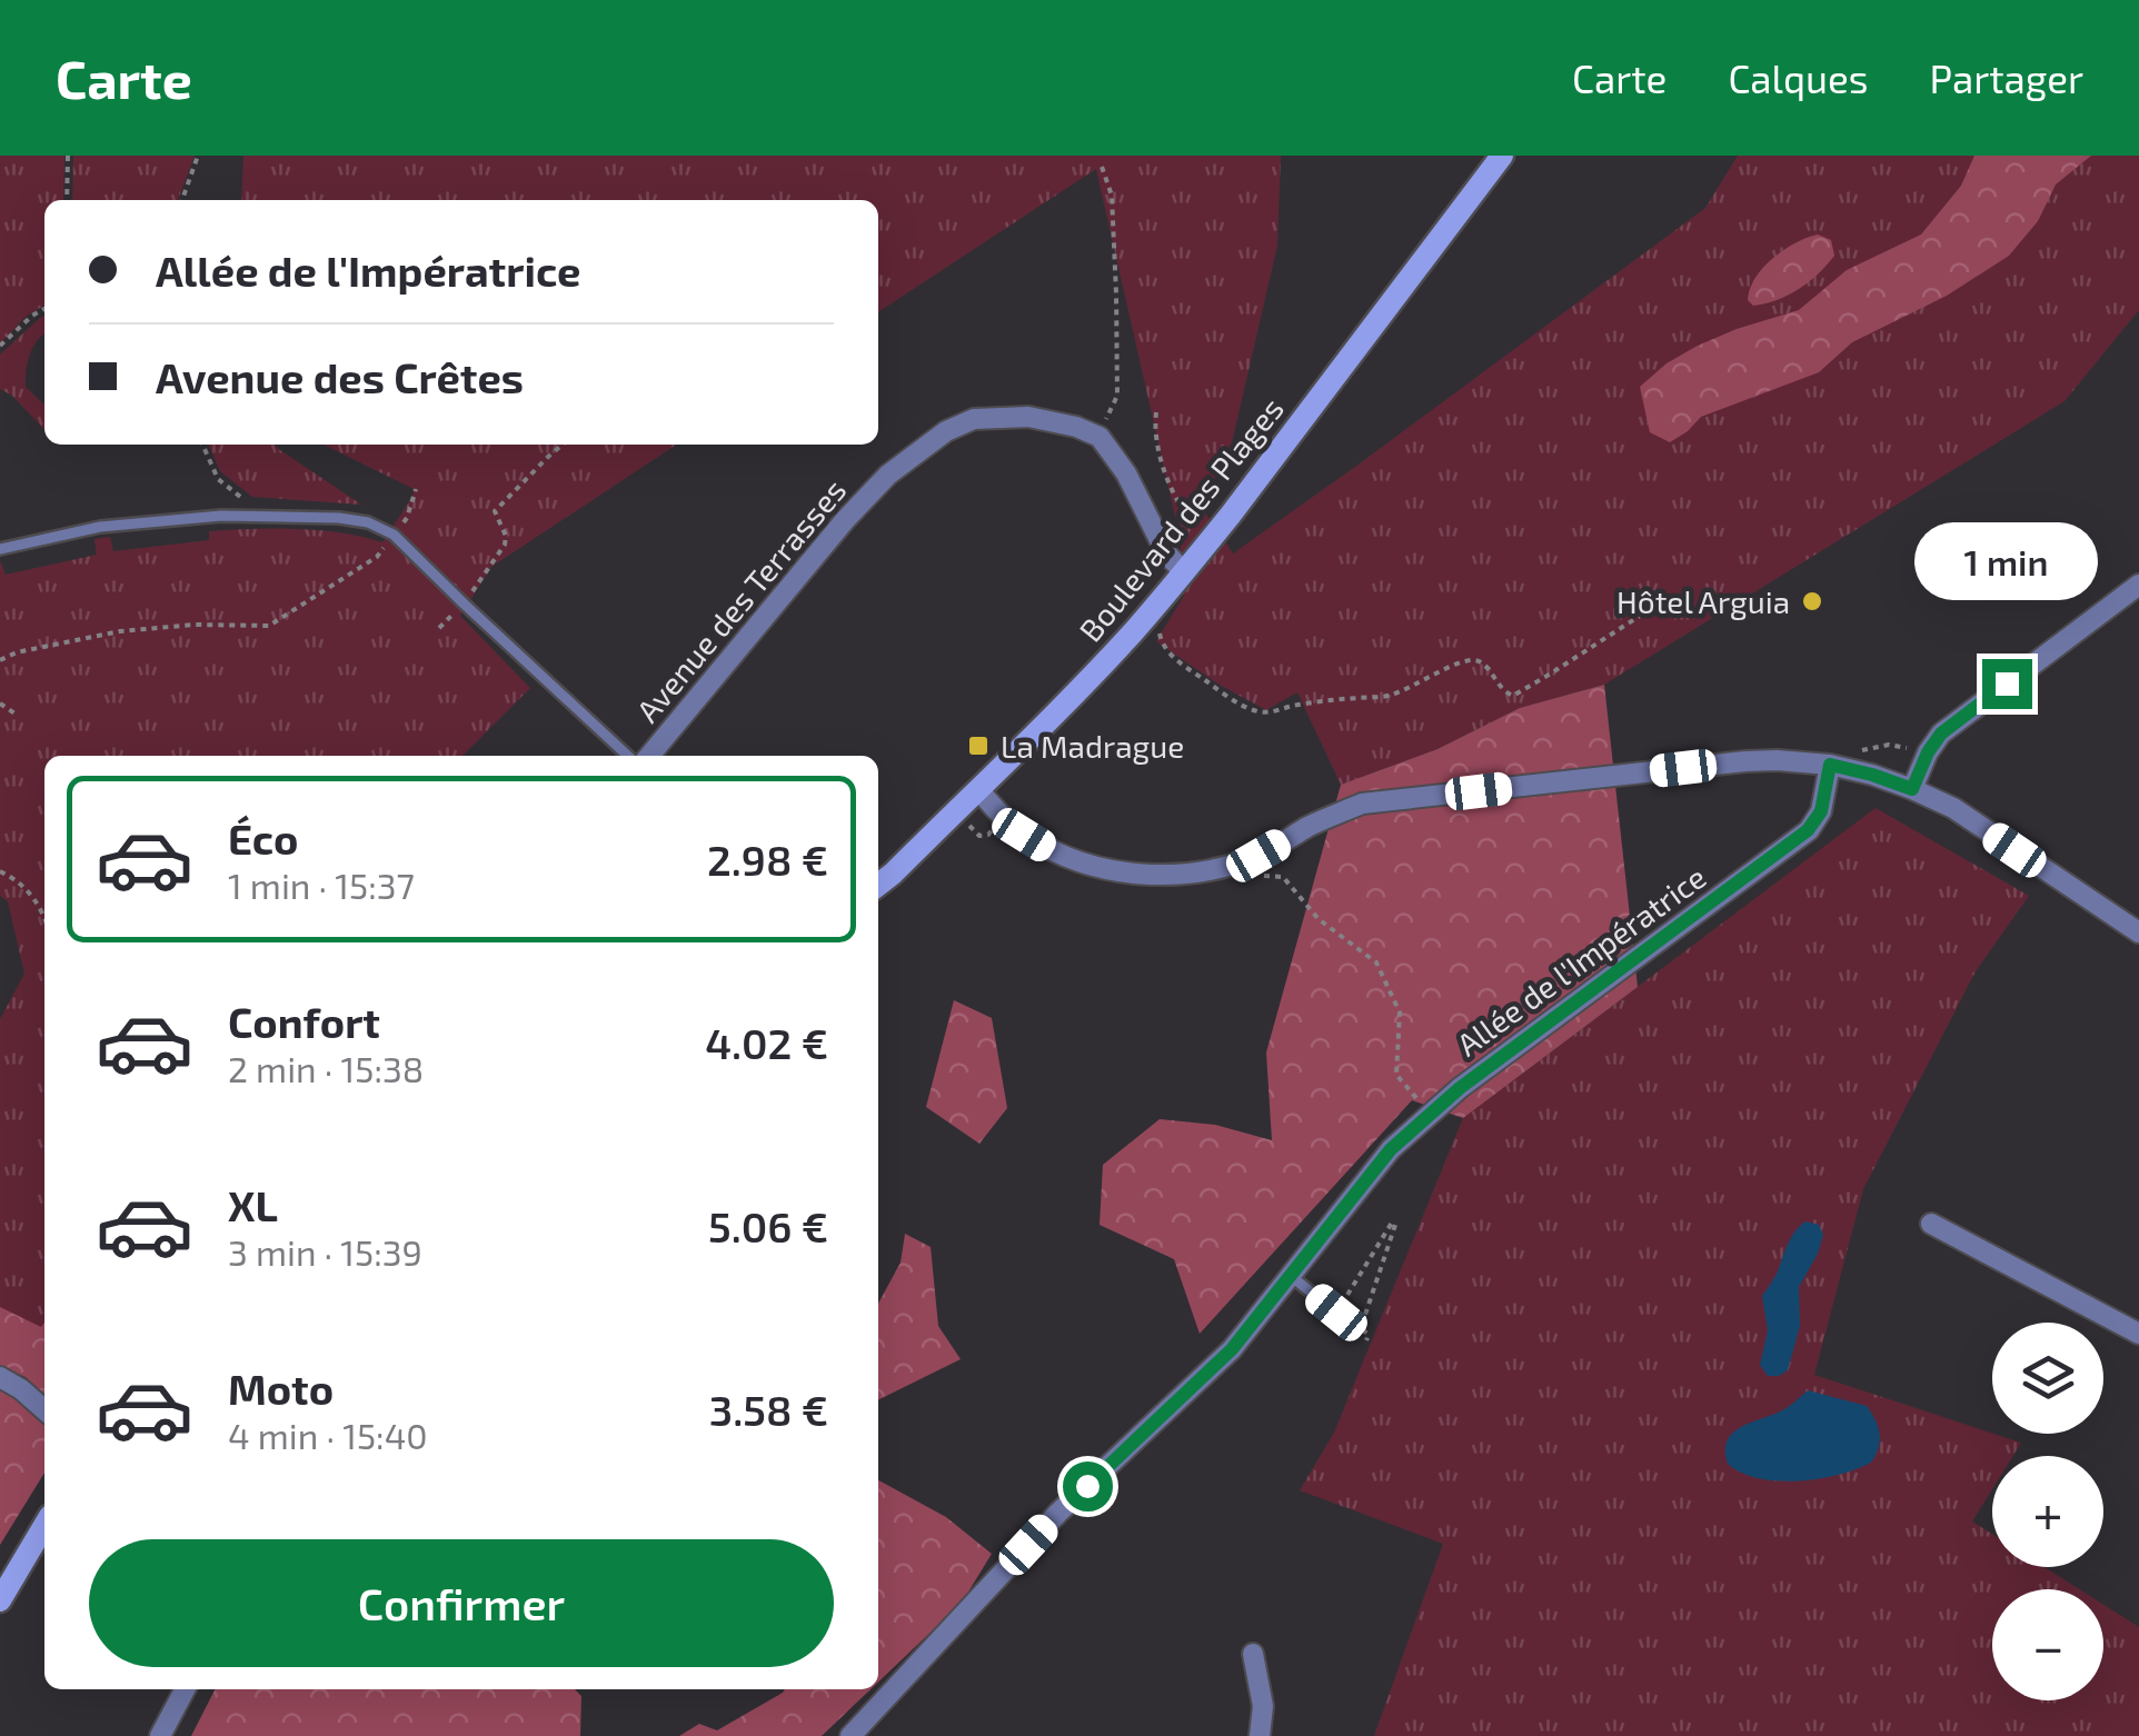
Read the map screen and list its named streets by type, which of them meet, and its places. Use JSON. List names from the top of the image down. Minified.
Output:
{"streets":{"main road":["Boulevard des Plages"],"street":["Avenue des Terrasses","Allée de l'Impératrice"]},"places":{"other":["Hôtel Arguia"],"transit":["La Madrague"]},"page":{"header":"Carte","nav":["Carte","Calques","Partager"],"banner":["Allée de l'Impératrice","Avenue des Crêtes"],"bubble":"1 min","list":[{"name":"Éco","note":"1 min · 15:37","value":"2.98 €"},{"name":"Confort","note":"2 min · 15:38","value":"4.02 €"},{"name":"XL","note":"3 min · 15:39","value":"5.06 €"},{"name":"Moto","note":"4 min · 15:40","value":"3.58 €"}],"map_buttons":["+","−"],"buttons":"Confirmer"}}
